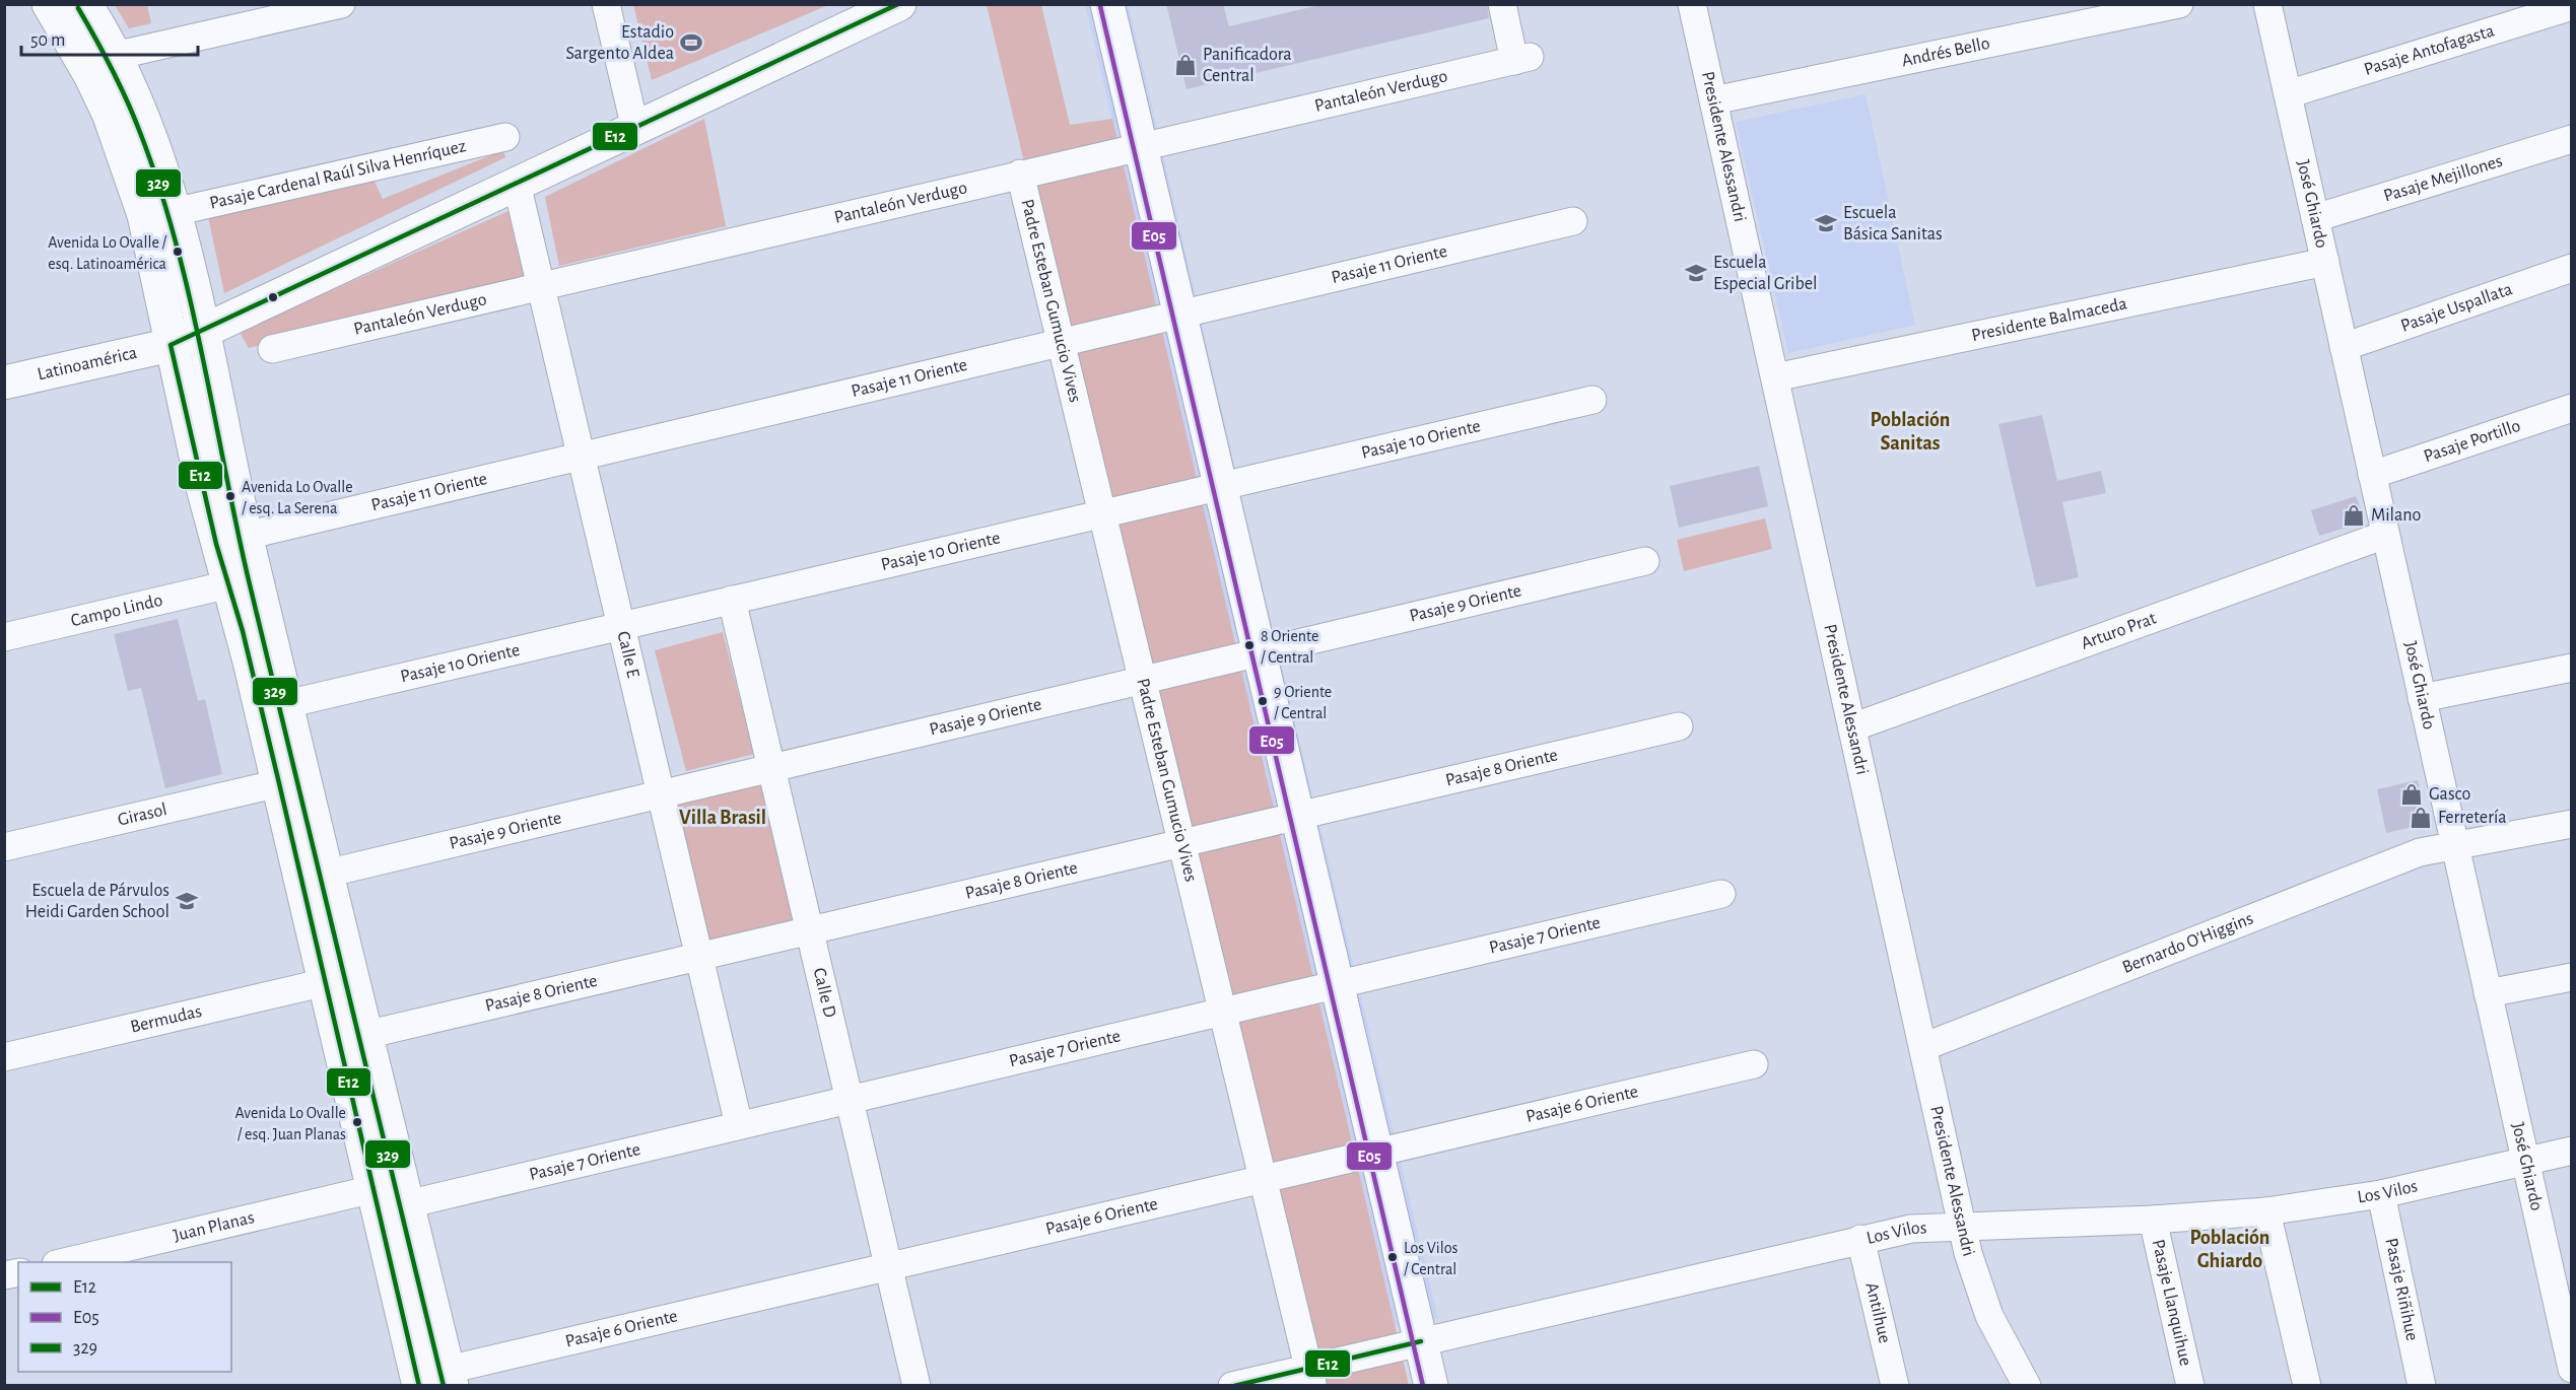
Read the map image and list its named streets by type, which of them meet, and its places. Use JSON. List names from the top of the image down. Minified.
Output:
{"streets":{"main road":["Latinoamérica"],"street":["Pasaje Antofagasta","Andrés Bello","Pantaleón Verdugo","Presidente Alessandri","Pasaje Cardenal Raúl Silva Henríquez","Pasaje Mejillones","José Ghiardo","Pasaje 11 Oriente","Padre Esteban Gumucio Vives","Pasaje Uspallata","Presidente Balmaceda","Pasaje 10 Oriente","Pasaje Portillo","Pasaje 9 Oriente","Campo Lindo","Arturo Prat","Calle E","Pasaje 8 Oriente","Girasol","Pasaje 7 Oriente","Bernardo O'Higgins","Calle D","Bermudas","Pasaje 6 Oriente","Los Vilos","Juan Planas","Pasaje Riñihue","Pasaje Llanquihue","Antilhue"]},"crossings":[["Pasaje Antofagasta","José Ghiardo"],["Andrés Bello","Presidente Alessandri"],["Pantaleón Verdugo","Padre Esteban Gumucio Vives"],["Pantaleón Verdugo","Calle E"],["Presidente Alessandri","Presidente Balmaceda"],["Presidente Alessandri","Arturo Prat"],["Presidente Alessandri","Bernardo O'Higgins"],["Presidente Alessandri","Los Vilos"],["Pasaje Mejillones","José Ghiardo"],["José Ghiardo","Pasaje Uspallata"],["José Ghiardo","Presidente Balmaceda"],["José Ghiardo","Pasaje Portillo"],["José Ghiardo","Arturo Prat"],["José Ghiardo","Bernardo O'Higgins"],["José Ghiardo","Los Vilos"],["Pasaje 11 Oriente","Padre Esteban Gumucio Vives"],["Pasaje 11 Oriente","Calle E"],["Padre Esteban Gumucio Vives","Pasaje 10 Oriente"],["Padre Esteban Gumucio Vives","Pasaje 9 Oriente"],["Padre Esteban Gumucio Vives","Pasaje 8 Oriente"],["Padre Esteban Gumucio Vives","Pasaje 7 Oriente"],["Padre Esteban Gumucio Vives","Pasaje 6 Oriente"],["Padre Esteban Gumucio Vives","Los Vilos"],["Latinoamérica","Calle E"],["Pasaje 10 Oriente","Calle E"],["Pasaje 10 Oriente","Calle D"],["Pasaje 9 Oriente","Calle E"],["Pasaje 9 Oriente","Calle D"],["Calle E","Pasaje 8 Oriente"],["Calle E","Pasaje 7 Oriente"],["Pasaje 8 Oriente","Calle D"],["Pasaje 7 Oriente","Calle D"],["Calle D","Pasaje 6 Oriente"],["Los Vilos","Pasaje Riñihue"],["Los Vilos","Pasaje Llanquihue"],["Los Vilos","Antilhue"]],"districts":["Población Sanitas","Villa Brasil","Población Ghiardo"],"places":{"sports":["Estadio Sargento Aldea"],"shop":["Panificadora Central","Milano","Gasco","Ferretería"],"school or university":["Escuela Básica Sanitas","Escuela Especial Gribel","Escuela de Párvulos Heidi Garden School"],"other":["Avenida Lo Ovalle / esq. Latinoamérica","Avenida Lo Ovalle / esq. La Serena","8 Oriente / Central","9 Oriente / Central","Avenida Lo Ovalle / esq. Juan Planas","Los Vilos / Central"]},"lines":["transit line E12","transit line E05","transit line 329"],"legend":["E12","E05","329"],"scale_bar":"50 m"}
